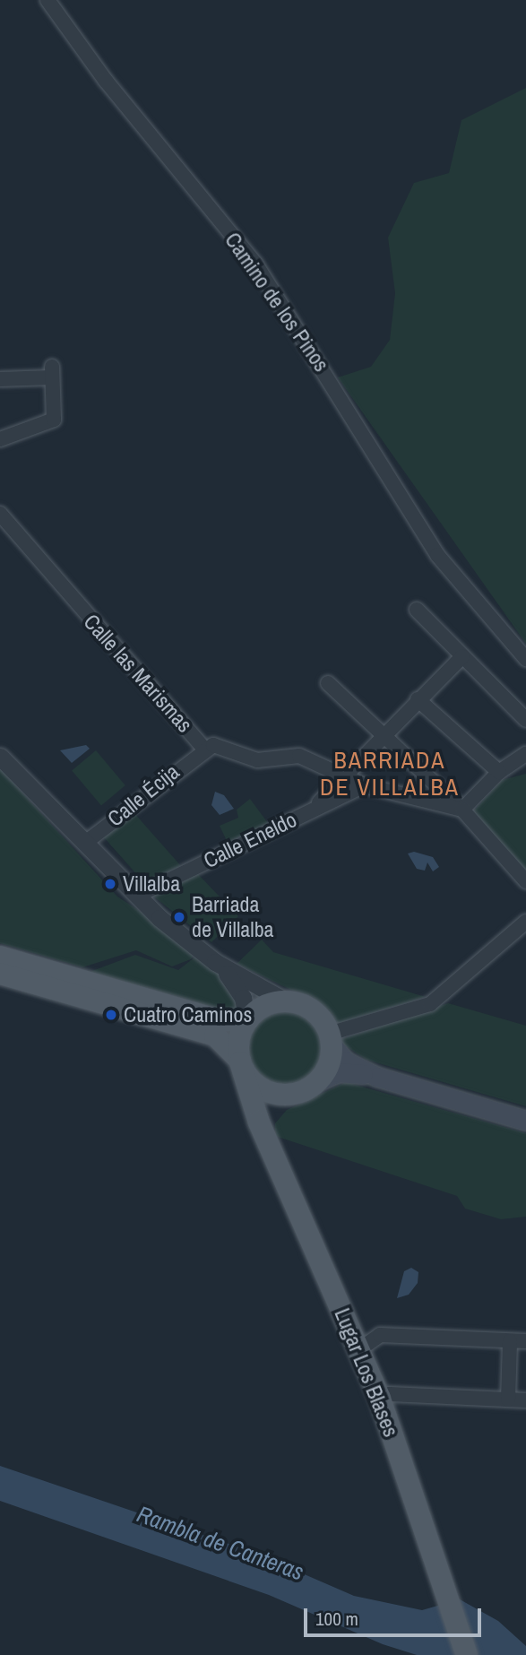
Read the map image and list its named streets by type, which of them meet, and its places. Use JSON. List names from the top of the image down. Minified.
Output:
{"streets":{"main road":["Lugar Los Blases"],"street":["Camino de los Pinos","Calle las Marismas","Calle Écija","Calle Eneldo"]},"crossings":[["Calle las Marismas","Calle Écija"],["Calle las Marismas","Calle Eneldo"]],"districts":["BARRIADA DE VILLALBA"],"water":["Rambla de Canteras"],"places":["Villalba","Barriada de Villalba","Cuatro Caminos"],"scale_bar":"100 m"}
